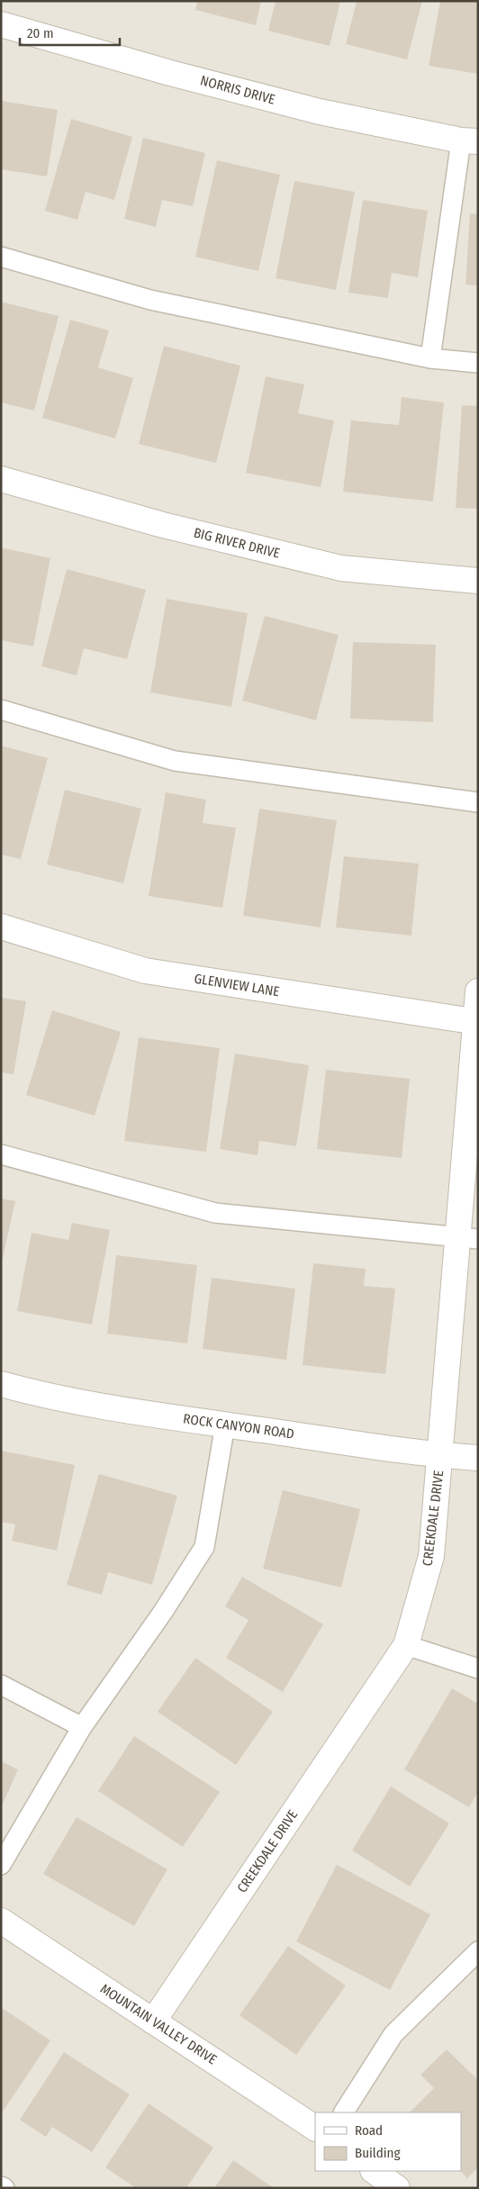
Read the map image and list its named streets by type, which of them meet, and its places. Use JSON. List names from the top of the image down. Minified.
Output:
{"streets":{"street":["NORRIS DRIVE","BIG RIVER DRIVE","GLENVIEW LANE","ROCK CANYON ROAD","CREEKDALE DRIVE","MOUNTAIN VALLEY DRIVE"]},"crossings":[["GLENVIEW LANE","CREEKDALE DRIVE"],["ROCK CANYON ROAD","CREEKDALE DRIVE"],["CREEKDALE DRIVE","MOUNTAIN VALLEY DRIVE"]],"legend":["Road","Building"],"scale_bar":"20 m"}
